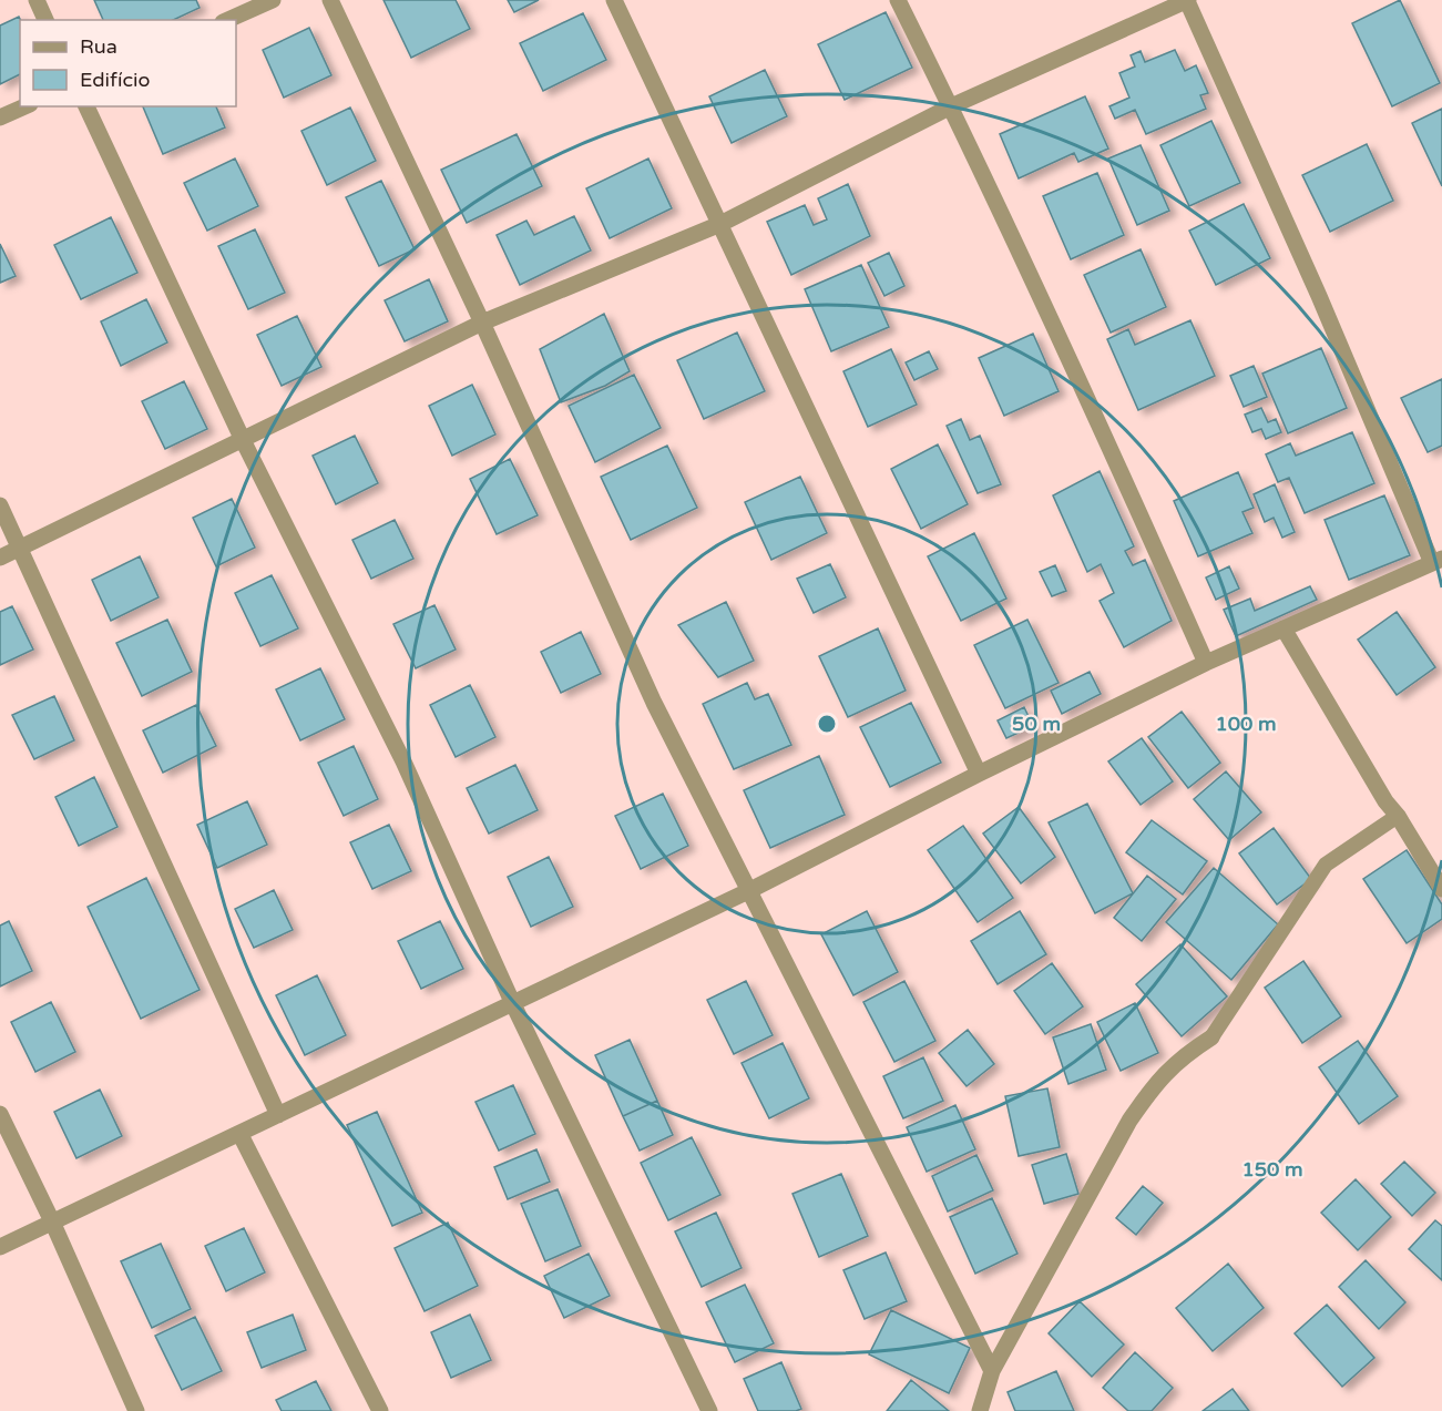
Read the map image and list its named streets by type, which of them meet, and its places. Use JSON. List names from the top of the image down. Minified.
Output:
{"legend":["Rua","Edifício"],"rings":["50 m","100 m","150 m"]}
